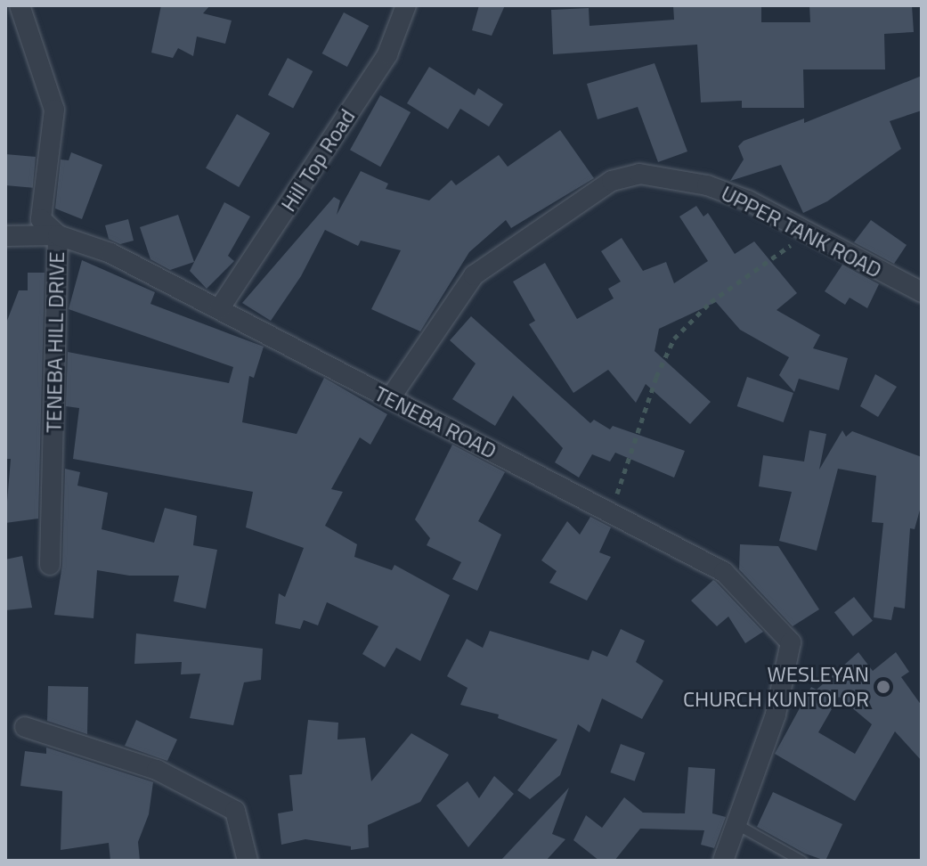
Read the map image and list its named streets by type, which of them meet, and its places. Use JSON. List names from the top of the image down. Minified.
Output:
{"streets":{"street":["Hill Top Road","UPPER TANK ROAD","TENEBA HILL DRIVE","TENEBA ROAD"]},"crossings":[["Hill Top Road","TENEBA ROAD"],["UPPER TANK ROAD","TENEBA ROAD"],["TENEBA HILL DRIVE","TENEBA ROAD"]],"places":["WESLEYAN CHURCH KUNTOLOR"]}
